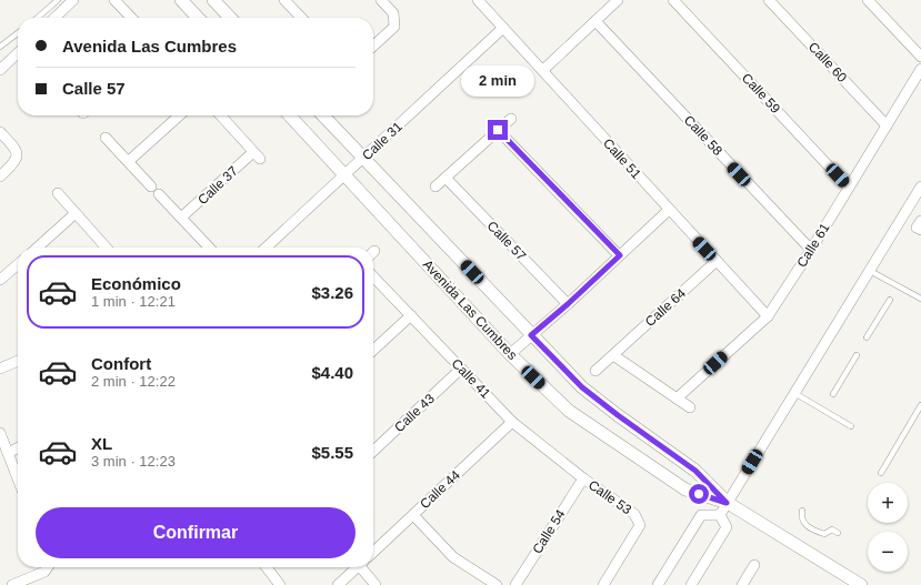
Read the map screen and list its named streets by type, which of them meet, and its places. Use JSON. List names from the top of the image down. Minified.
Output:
{"streets":{"street":["Calle 60","Calle 59","Calle 58","Calle 31","Calle 51","Calle 37","Calle 57","Calle 61","Calle 64","Avenida Las Cumbres","Calle 41","Calle 43","Calle 44","Calle 53","Calle 54"]},"crossings":[["Calle 60","Calle 61"],["Calle 59","Calle 61"],["Calle 58","Calle 61"],["Calle 31","Calle 51"],["Calle 31","Avenida Las Cumbres"],["Calle 51","Calle 61"],["Calle 51","Calle 64"],["Calle 41","Calle 43"],["Calle 41","Calle 44"],["Calle 41","Calle 53"],["Calle 41","Calle 54"],["Calle 53","Calle 54"]],"page":{"banner":["Avenida Las Cumbres","Calle 57"],"bubble":"2 min","list":[{"name":"Económico","note":"1 min · 12:21","value":"$3.26"},{"name":"Confort","note":"2 min · 12:22","value":"$4.40"},{"name":"XL","note":"3 min · 12:23","value":"$5.55"}],"map_buttons":["+","−"],"buttons":"Confirmar"}}
